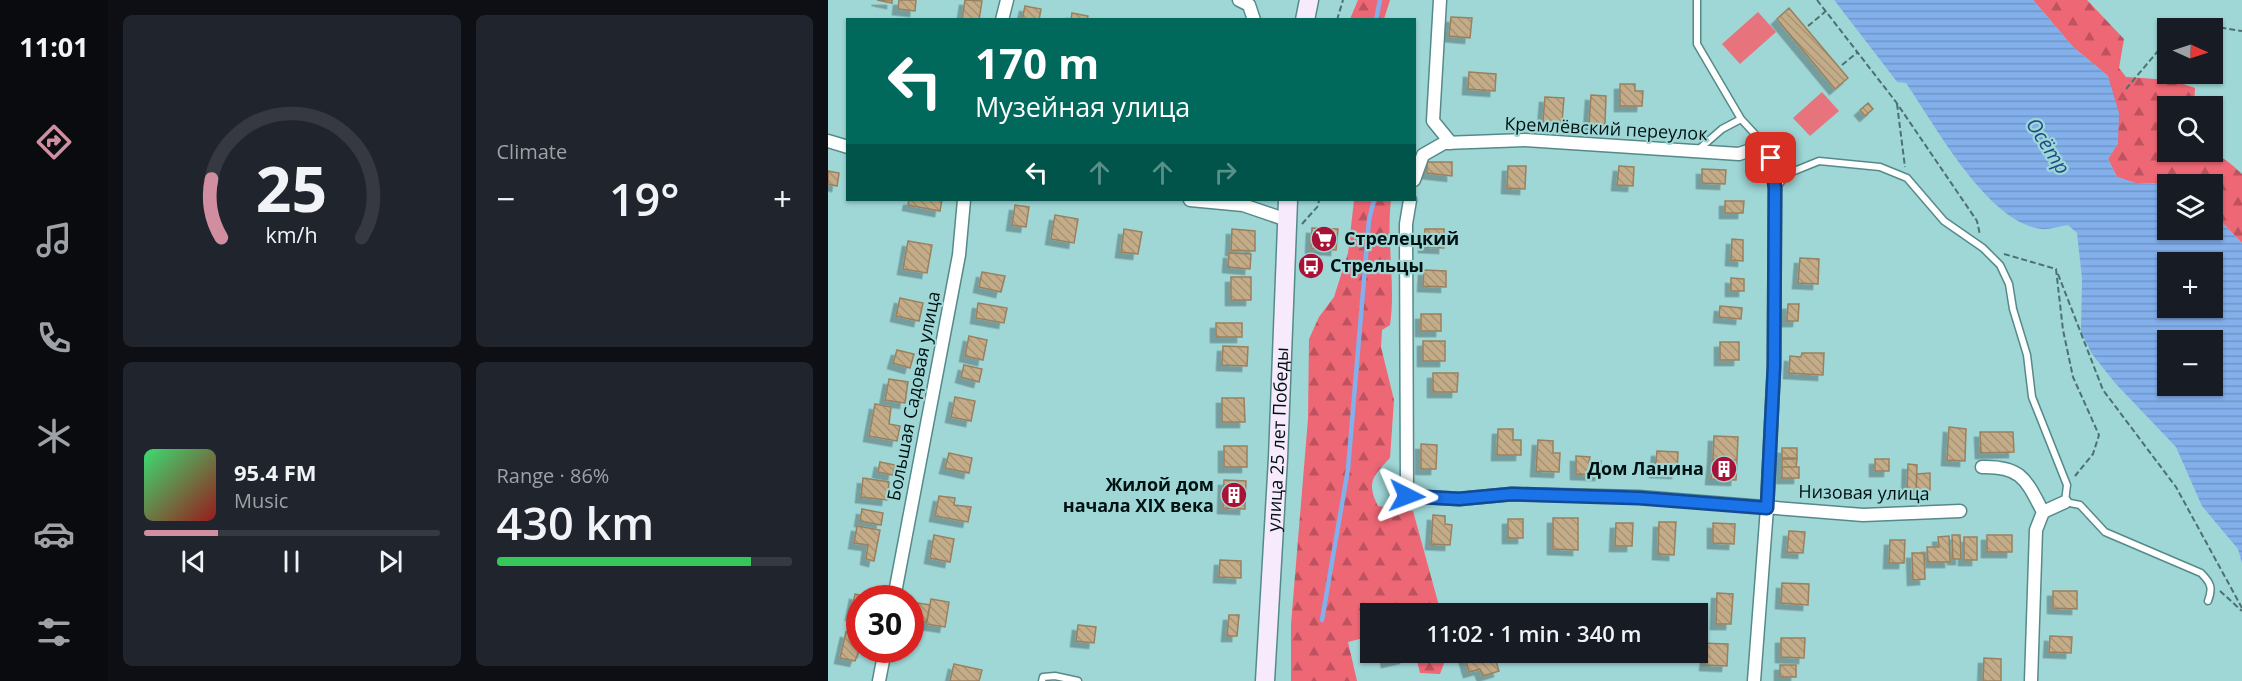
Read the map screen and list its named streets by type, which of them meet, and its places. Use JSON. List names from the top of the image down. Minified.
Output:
{"streets":{"main road":["улица 25 лет Победы"],"street":["Кремлёвский переулок","Большая Садовая улица","Низовая улица"]},"water":["Осётр"],"places":{"supermarket":["Стрелецкий"],"bus stop":["Стрельцы"],"building":["Дом Ланина","Жилой дом начала XIX века"]},"north":"right","page":{"tabs":"11:01","tile":["Climate",["Range · 86%","430 km"]],"map_buttons":["+","−"],"turn":["170 m","Музейная улица"],"heat":["−","19°","+"],"song":["95.4 FM","Music"],"limit":"30","trip":"11:02 · 1 min · 340 m","gauge":["25","km/h"]}}
